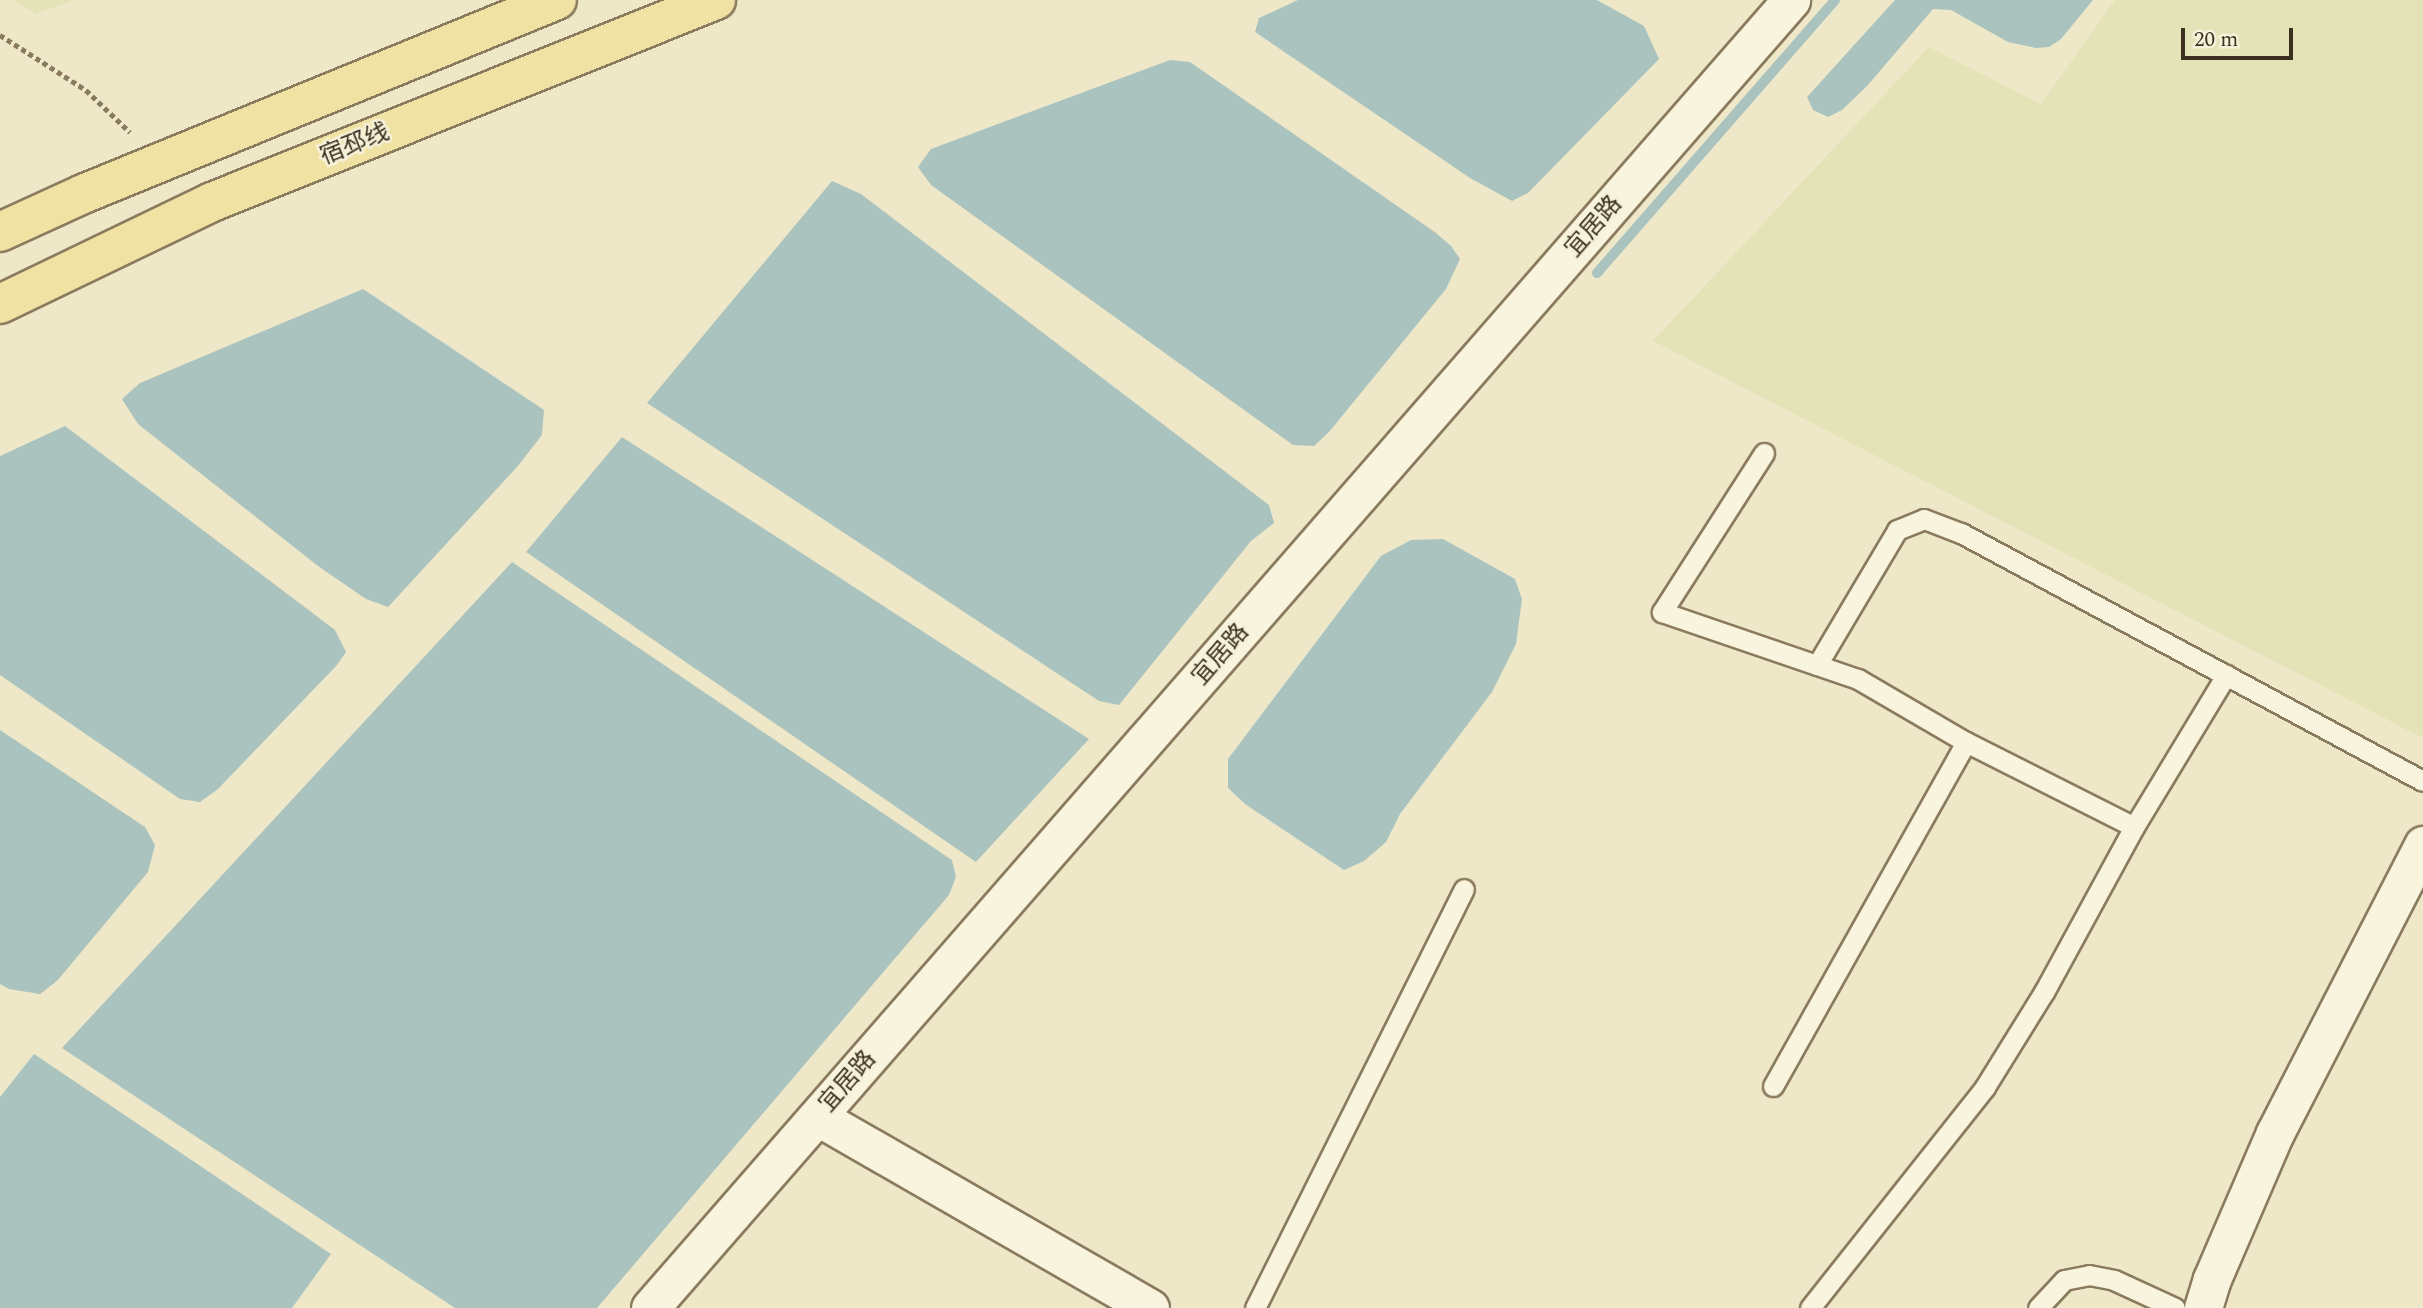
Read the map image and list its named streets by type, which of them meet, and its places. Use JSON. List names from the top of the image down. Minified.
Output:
{"streets":{"main road":["宿邳线"],"street":["宜居路"]},"scale_bar":"20 m"}
